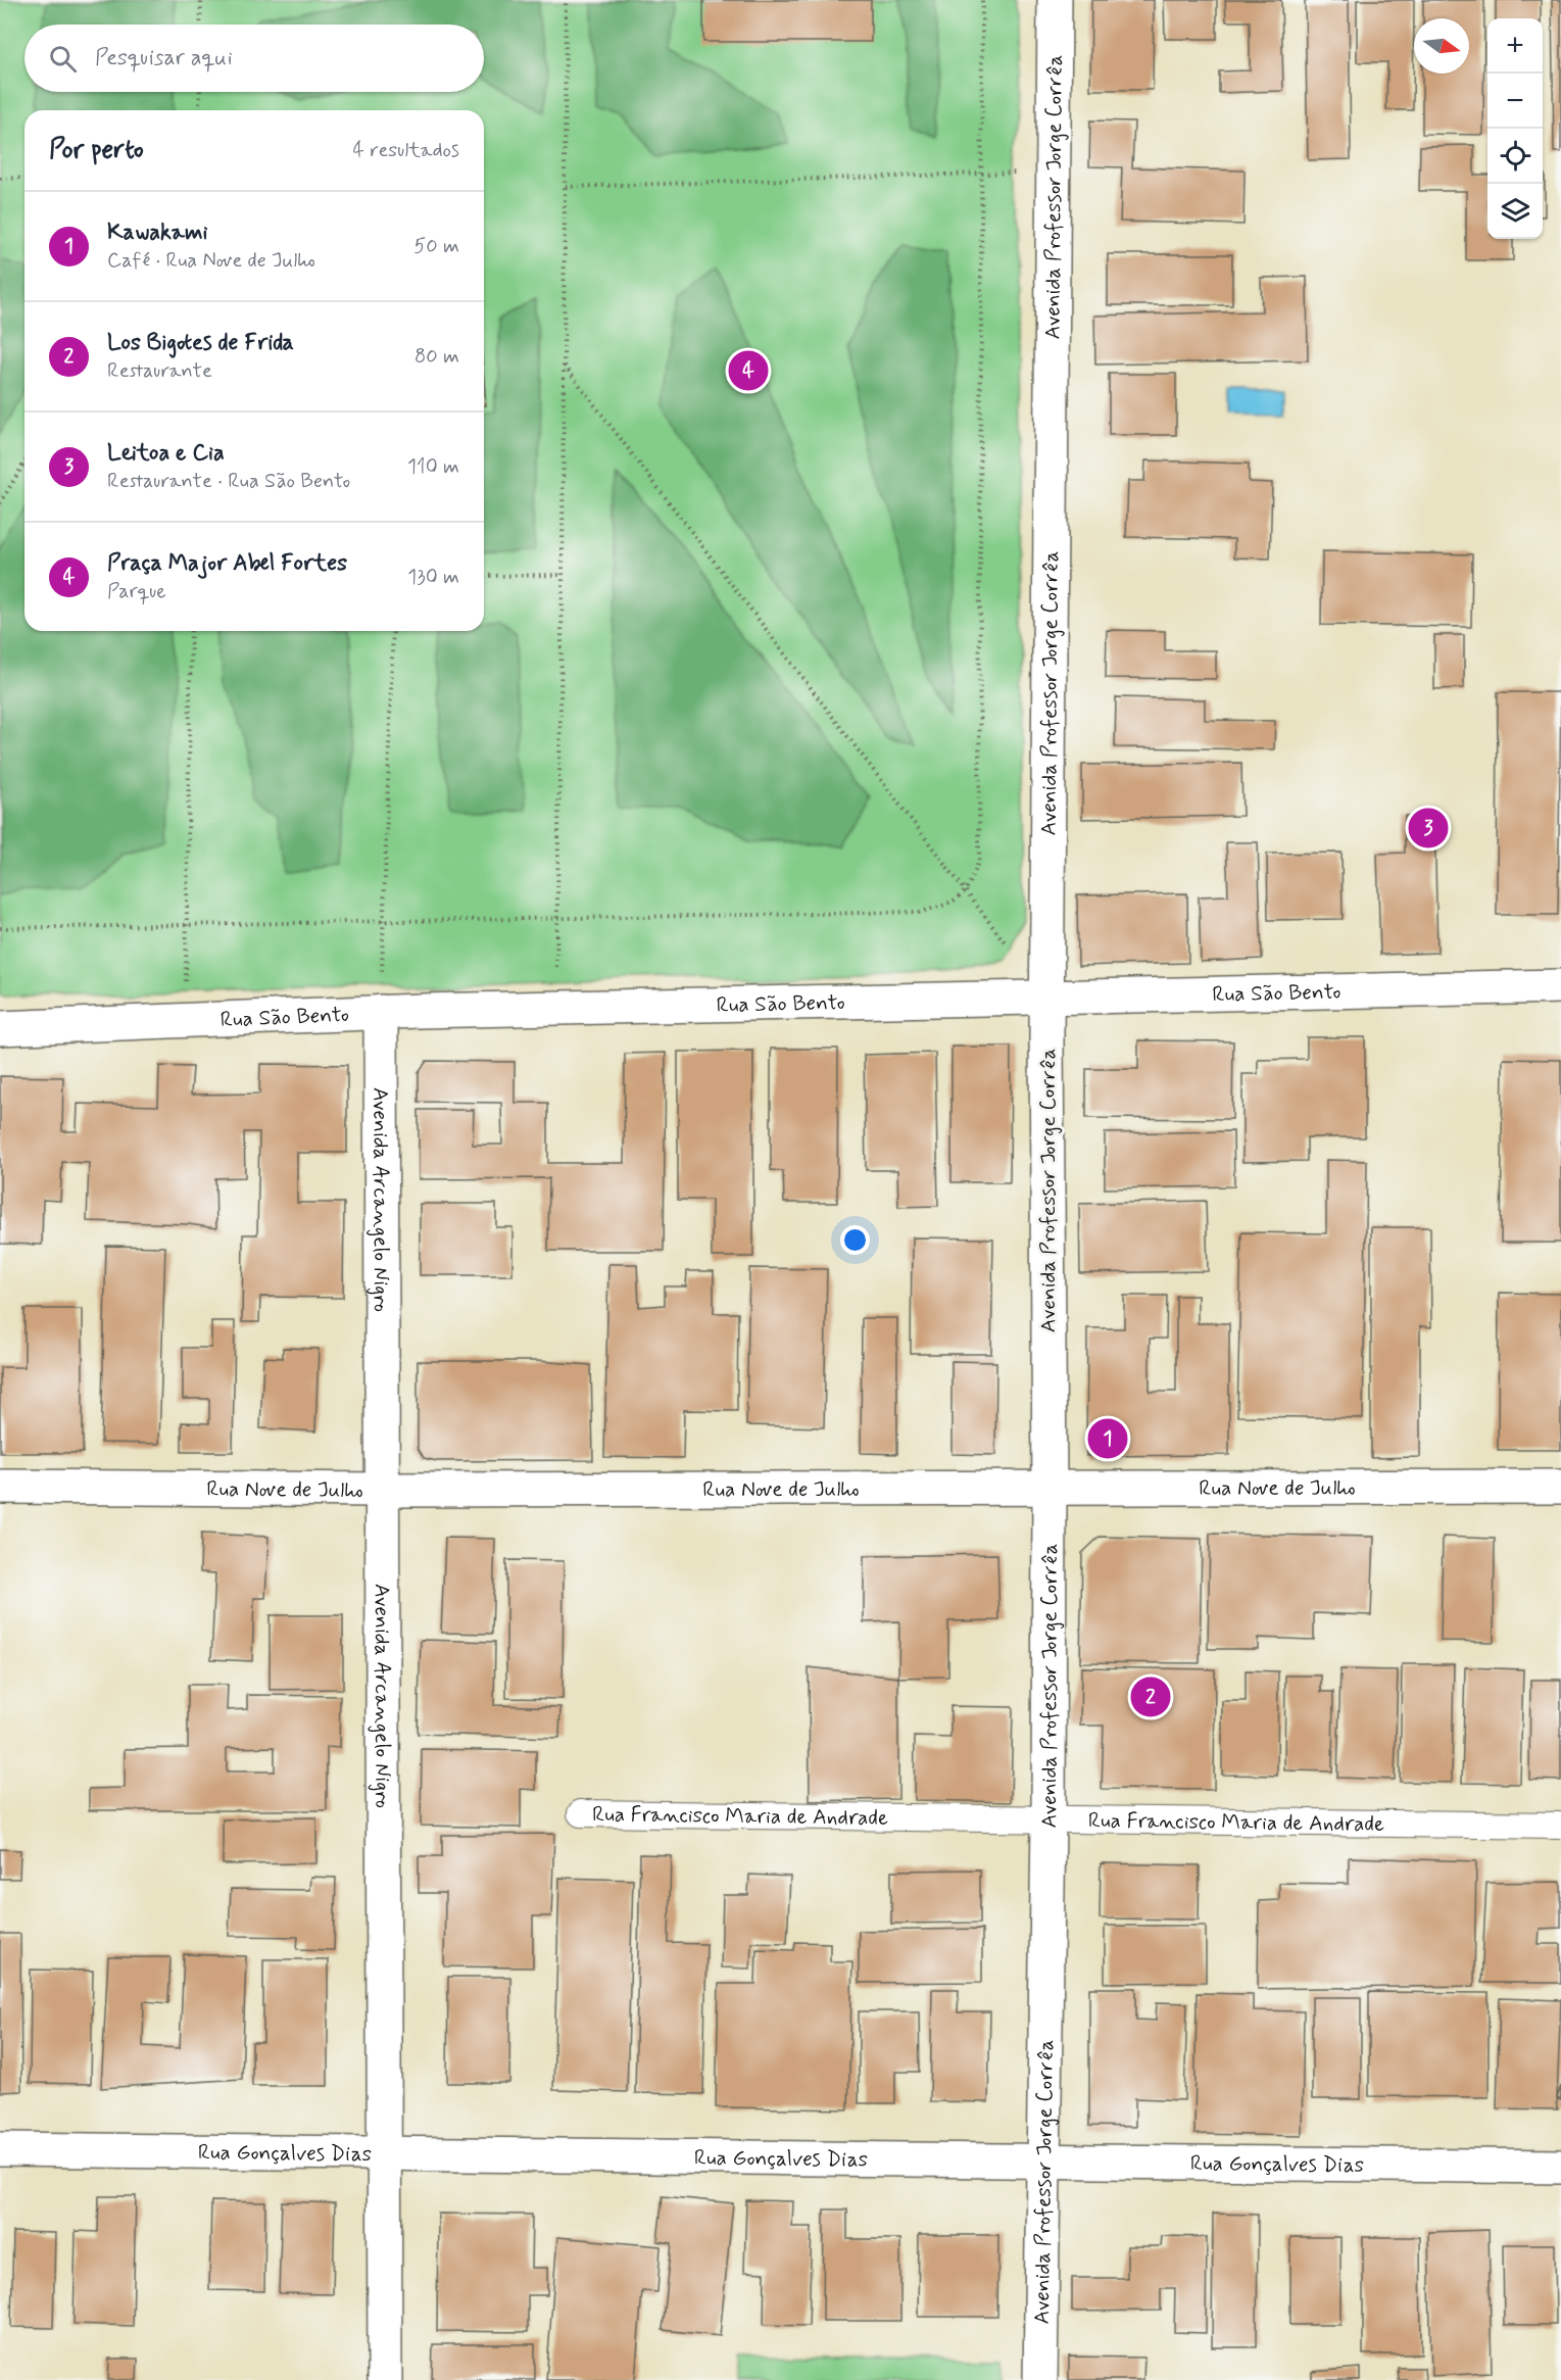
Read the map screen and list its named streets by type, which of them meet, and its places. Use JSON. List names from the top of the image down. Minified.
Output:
{"streets":{"street":["Avenida Professor Jorge Corrêa","Rua São Bento","Avenida Arcangelo Nigro","Rua Nove de Julho","Rua Gonçalves Dias"],"lane":["Rua Francisco Maria de Andrade"]},"crossings":[["Avenida Professor Jorge Corrêa","Rua São Bento"],["Avenida Professor Jorge Corrêa","Rua Nove de Julho"],["Avenida Professor Jorge Corrêa","Rua Francisco Maria de Andrade"],["Avenida Professor Jorge Corrêa","Rua Gonçalves Dias"],["Rua São Bento","Avenida Arcangelo Nigro"],["Avenida Arcangelo Nigro","Rua Nove de Julho"],["Avenida Arcangelo Nigro","Rua Gonçalves Dias"]],"north":"right","page":{"map_buttons":["+","−"],"search":"Pesquisar aqui","heading":["Por perto","4 resultados"],"list":[{"mark":"1","name":"Kawakami","note":"Café · Rua Nove de Julho","value":"50 m"},{"mark":"2","name":"Los Bigotes de Frida","note":"Restaurante","value":"80 m"},{"mark":"3","name":"Leitoa e Cia","note":"Restaurante · Rua São Bento","value":"110 m"},{"mark":"4","name":"Praça Major Abel Fortes","note":"Parque","value":"130 m"}],"pins":["4","3","1","2"]}}
